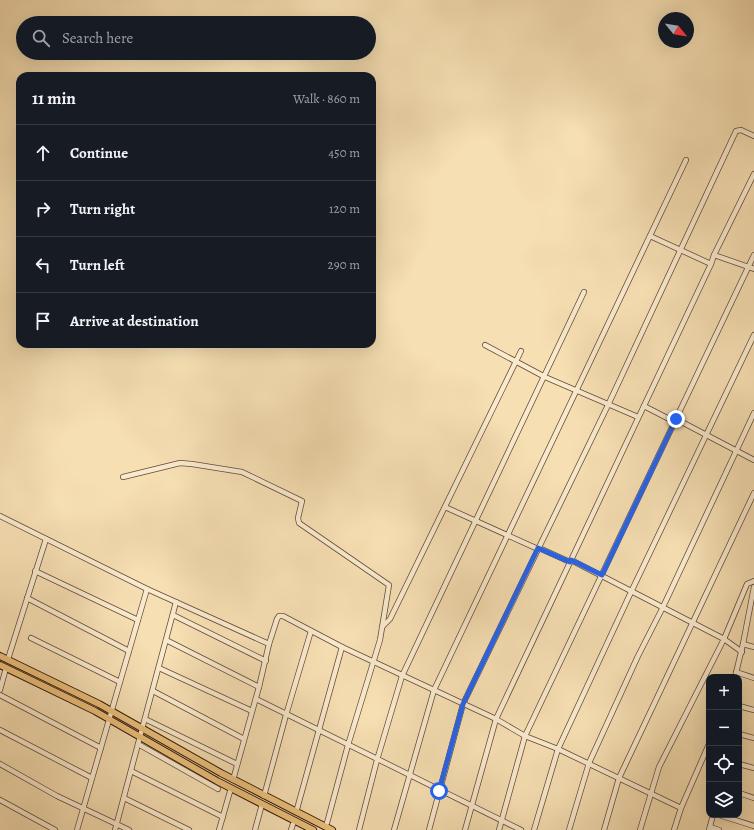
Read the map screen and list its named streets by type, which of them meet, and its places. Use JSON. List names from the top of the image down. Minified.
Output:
{"north":"bottom right","page":{"search":"Search here","heading":["11 min","Walk · 860 m"],"list":[["Continue","450 m"],["Turn right","120 m"],["Turn left","290 m"],"Arrive at destination"],"map_buttons":["+","−"]}}
